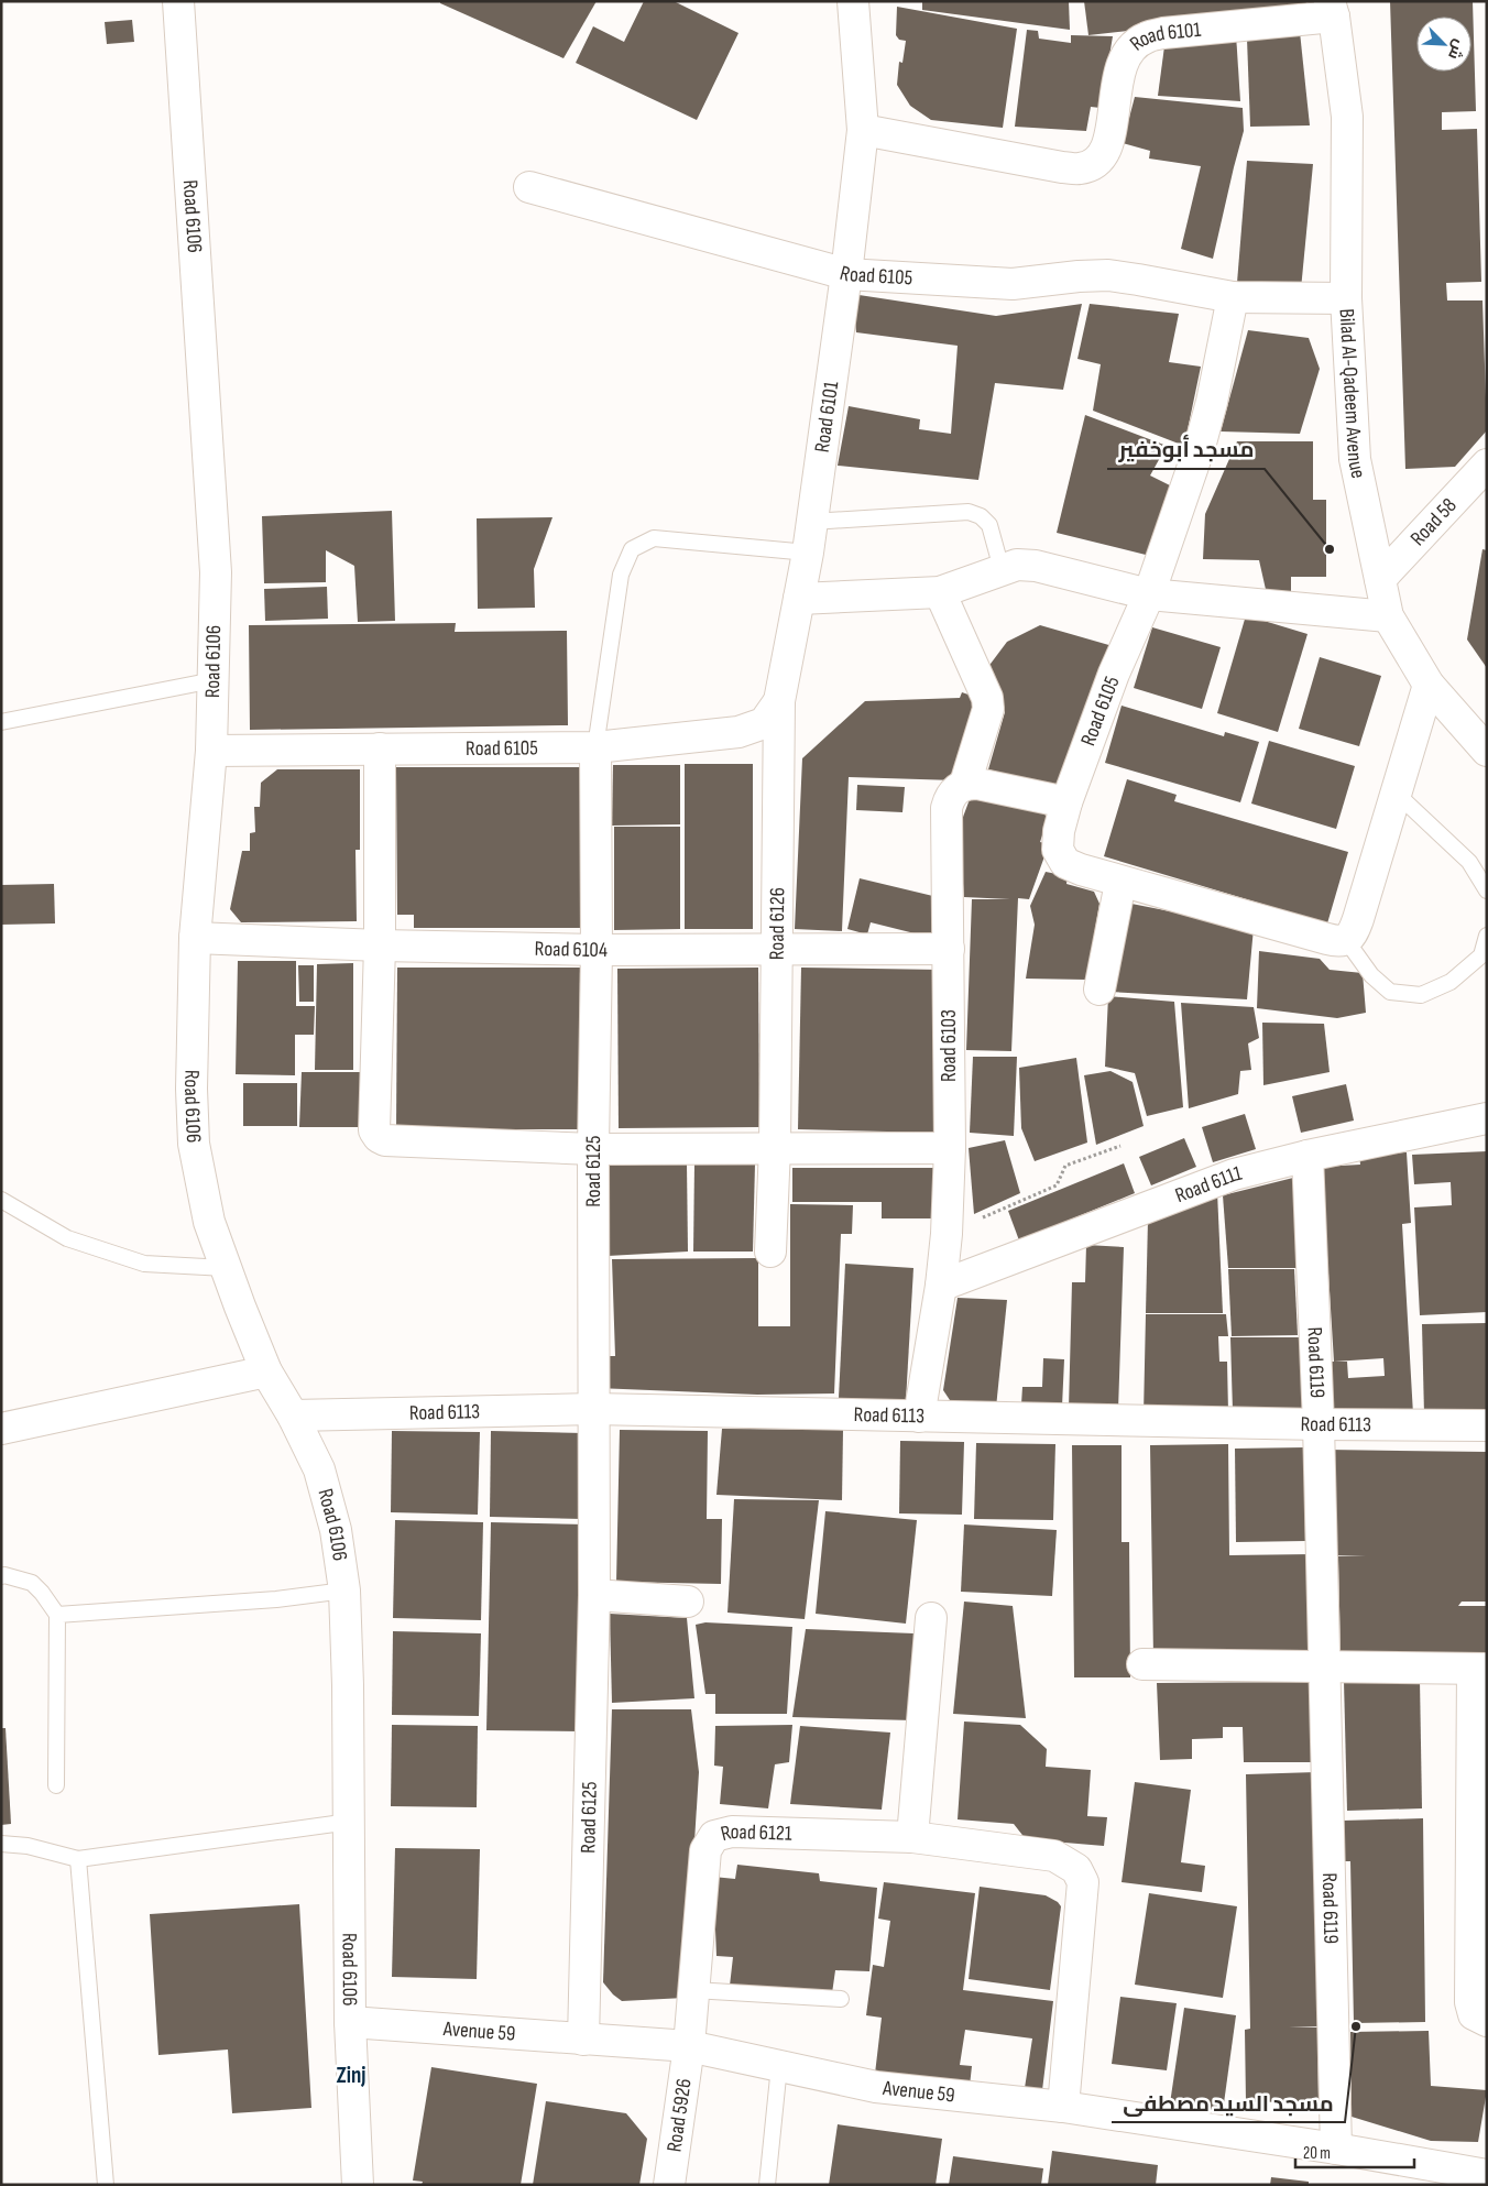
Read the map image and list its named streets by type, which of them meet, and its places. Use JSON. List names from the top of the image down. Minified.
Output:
{"streets":{"street":["Road 6101","Road 6106","Road 6105","Bilad Al-Qadeem Avenue","Road 58","Road 6126","Road 6104","Road 6103","Road 6125","Road 6111","Road 6119","Road 6113","Road 6121","Avenue 59","Road 5926"]},"crossings":[["Road 6101","Road 6105"],["Road 6101","Bilad Al-Qadeem Avenue"],["Road 6101","Road 6126"],["Road 6106","Road 6105"],["Road 6106","Road 6104"],["Road 6106","Road 6113"],["Road 6106","Avenue 59"],["Road 6105","Bilad Al-Qadeem Avenue"],["Road 6105","Road 6126"],["Road 6105","Road 6125"],["Bilad Al-Qadeem Avenue","Road 58"],["Road 6126","Road 6104"],["Road 6104","Road 6103"],["Road 6104","Road 6125"],["Road 6103","Road 6111"],["Road 6103","Road 6113"],["Road 6125","Road 6113"],["Road 6125","Avenue 59"],["Road 6111","Road 6119"],["Road 6119","Road 6113"],["Road 6119","Avenue 59"],["Road 6121","Avenue 59"],["Road 6121","Road 5926"],["Avenue 59","Road 5926"]],"districts":["Zinj"],"places":["مسجد أبوخفير","مسجد السيد مصطفى"],"scale_bar":"20 m","north":"bottom right"}
